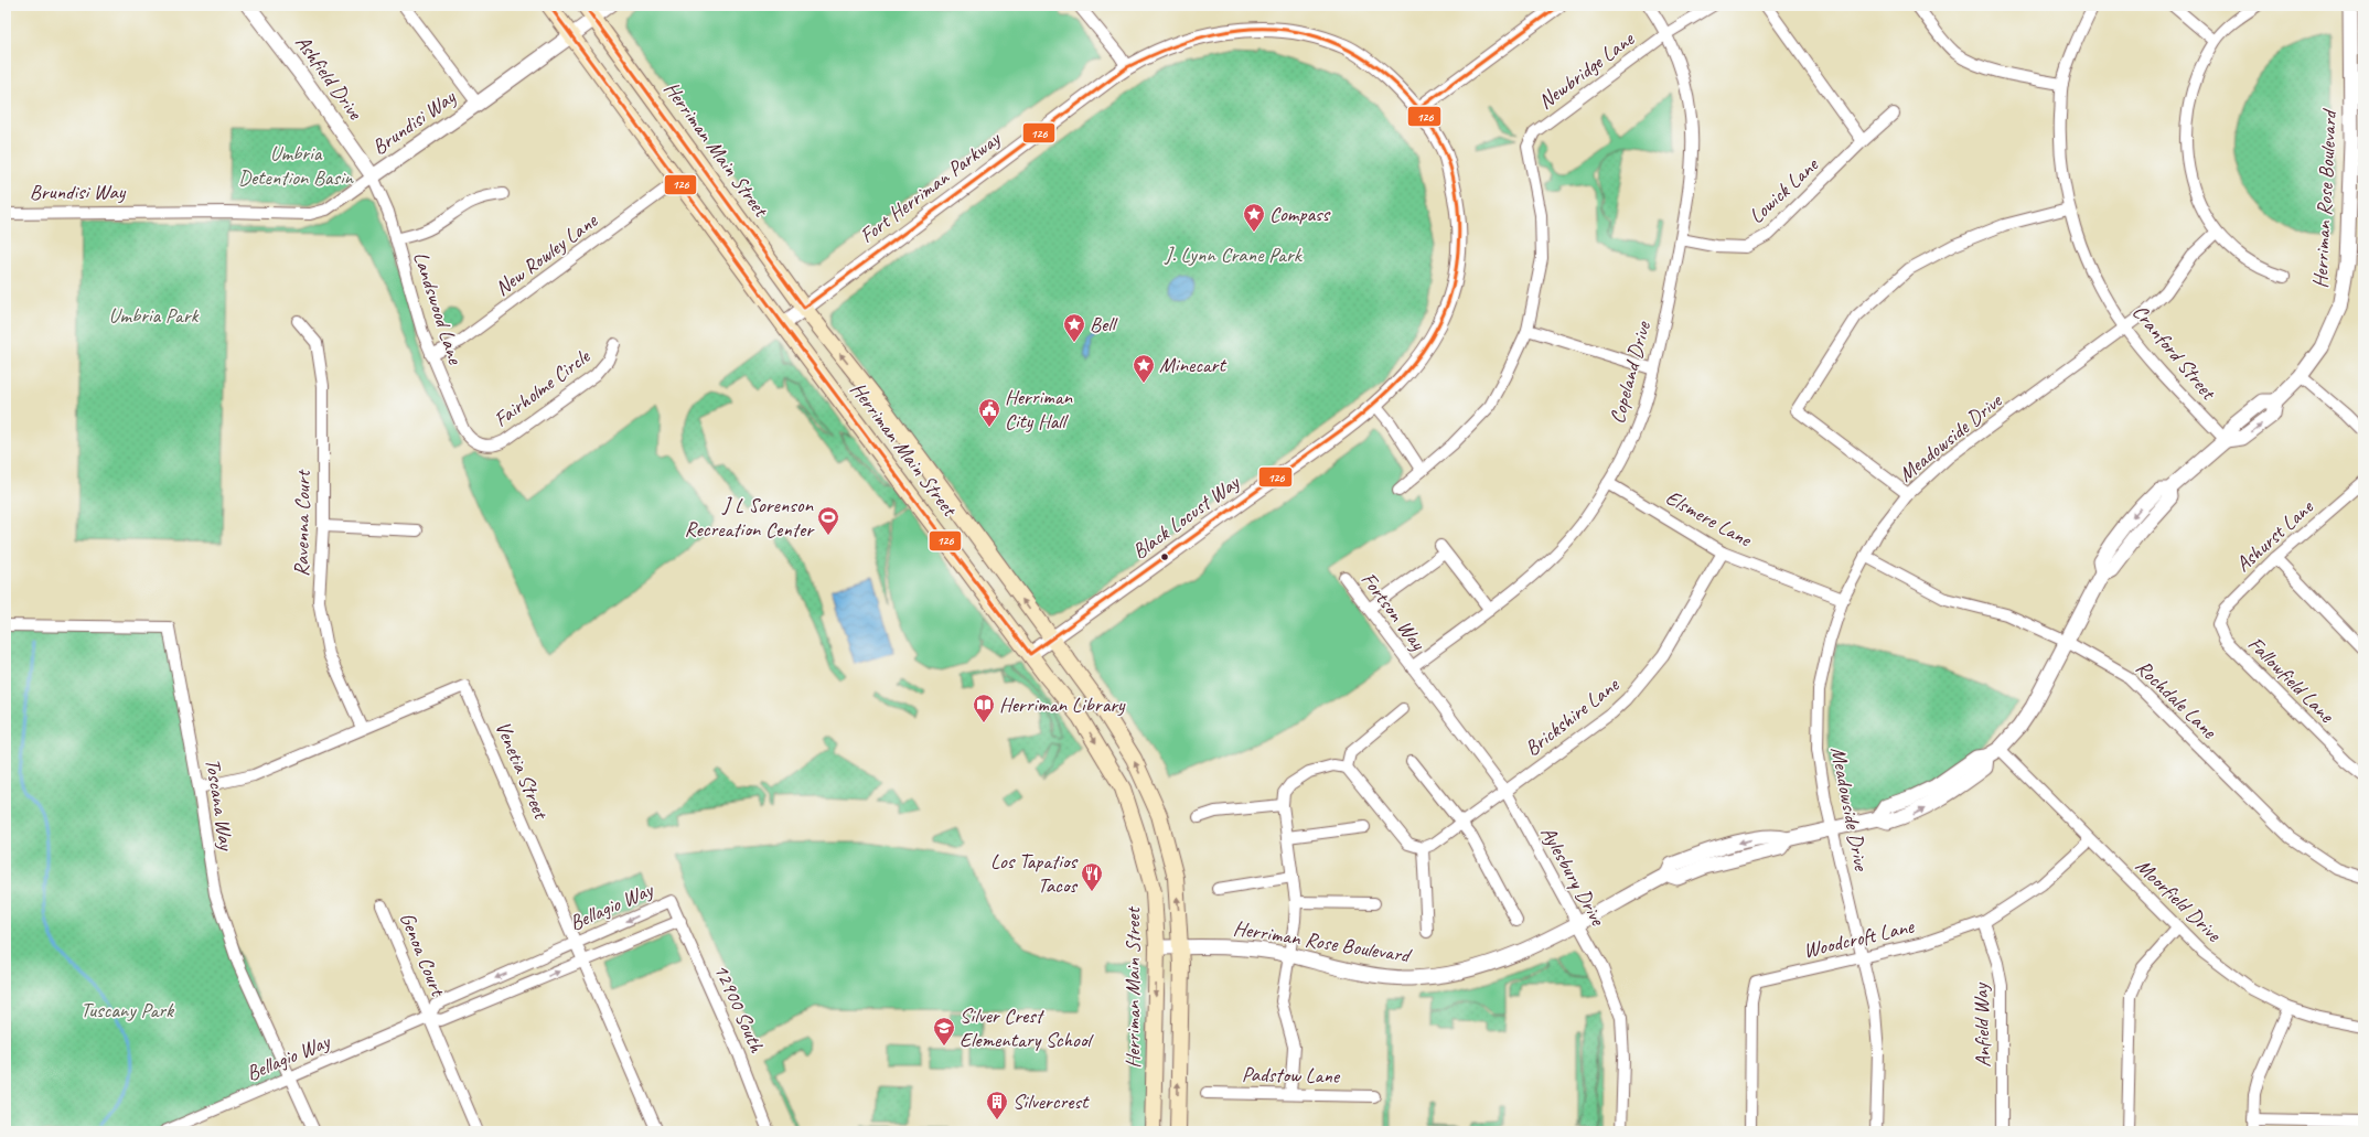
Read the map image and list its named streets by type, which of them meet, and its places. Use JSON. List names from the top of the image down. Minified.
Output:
{"streets":{"main road":["Herriman Main Street"],"street":["Newbridge Lane","Ashfield Drive","Brundisi Way","Fort Herriman Parkway","Lowick Lane","Herriman Rose Boulevard","New Rowley Lane","Landswood Lane","Cranford Street","Copeland Drive","Fairholme Circle","Meadowside Drive","Black Locust Way","Elsmere Lane","Ravenna Court","Ashurst Lane","Fortson Way","Fallowfield Lane","Rochdale Lane","Brickshire Lane","Venetia Street","Toscana Way","Aylesbury Drive","Moorfield Drive","Bellagio Way","Woodcroft Lane","Genoa Court","12900 South","Anfield Way","Padstow Lane"]},"crossings":[["Newbridge Lane","Copeland Drive"],["Ashfield Drive","Brundisi Way"],["Ashfield Drive","Landswood Lane"],["Brundisi Way","Herriman Main Street"],["Brundisi Way","Landswood Lane"],["Herriman Main Street","Fort Herriman Parkway"],["Herriman Main Street","Herriman Rose Boulevard"],["Herriman Main Street","New Rowley Lane"],["Herriman Main Street","Black Locust Way"],["Fort Herriman Parkway","Black Locust Way"],["Lowick Lane","Copeland Drive"],["Herriman Rose Boulevard","Cranford Street"],["Herriman Rose Boulevard","Meadowside Drive"],["Herriman Rose Boulevard","Rochdale Lane"],["Herriman Rose Boulevard","Aylesbury Drive"],["Herriman Rose Boulevard","Moorfield Drive"],["New Rowley Lane","Landswood Lane"],["Landswood Lane","Fairholme Circle"],["Cranford Street","Meadowside Drive"],["Copeland Drive","Elsmere Lane"],["Copeland Drive","Fortson Way"],["Copeland Drive","Aylesbury Drive"],["Meadowside Drive","Elsmere Lane"],["Meadowside Drive","Rochdale Lane"],["Meadowside Drive","Woodcroft Lane"],["Elsmere Lane","Brickshire Lane"],["Ravenna Court","Venetia Street"],["Ashurst Lane","Fallowfield Lane"],["Fortson Way","Aylesbury Drive"],["Brickshire Lane","Aylesbury Drive"],["Venetia Street","Toscana Way"],["Venetia Street","Bellagio Way"],["Toscana Way","Bellagio Way"],["Moorfield Drive","Woodcroft Lane"],["Bellagio Way","Genoa Court"],["Bellagio Way","12900 South"],["Woodcroft Lane","Anfield Way"]],"parks":["Umbria Detention Basin","J. Lynn Crane Park","Umbria Park","Tuscany Park"],"places":{"place":["Compass","Bell","Minecart"],"public building":["Herriman City Hall"],"sports":["J L Sorenson Recreation Center"],"library":["Herriman Library"],"restaurant":["Los Tapatios Tacos"],"school or university":["Silver Crest Elementary School"],"building":["Silvercrest"]},"lines":["transit line 126"]}
